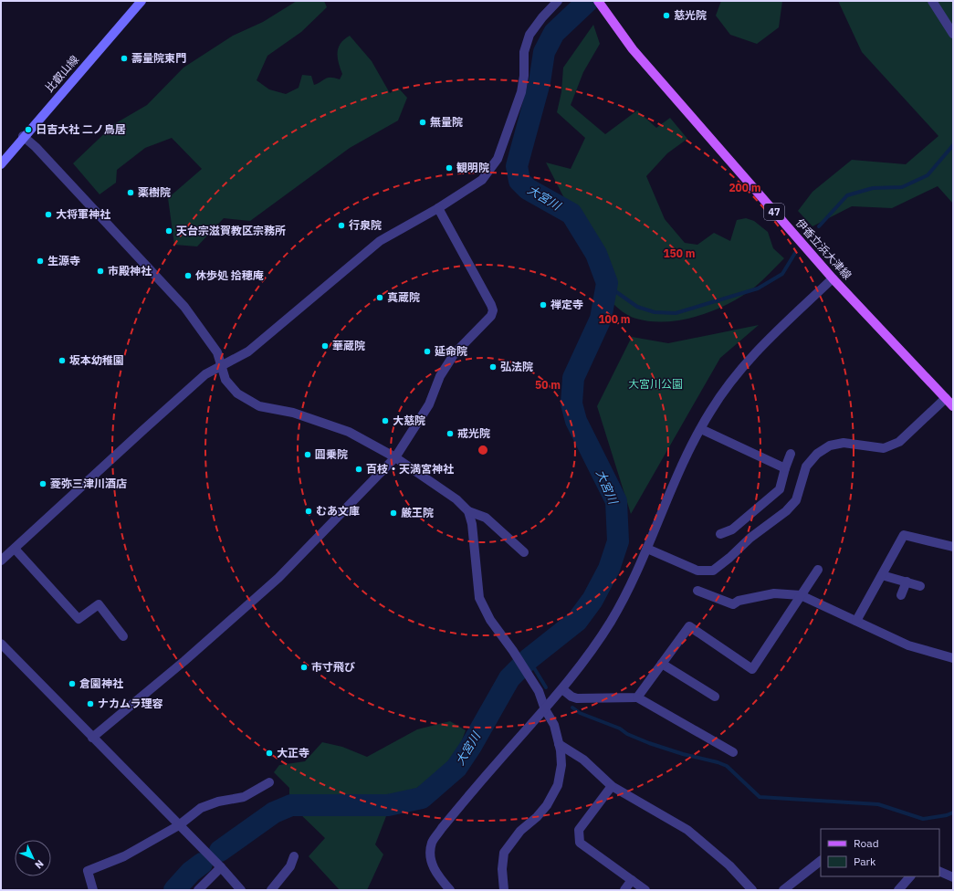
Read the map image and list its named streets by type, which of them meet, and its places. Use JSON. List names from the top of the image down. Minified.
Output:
{"streets":{"main road":["比叡山線","47","伊香立浜大津線"]},"water":["大宮川"],"parks":["大宮川公園"],"places":["慈光院","壽量院東門","無量院","日吉大社 二ノ鳥居","観明院","薬樹院","大将軍神社","行泉院","天台宗滋賀教区宗務所","生源寺","市殿神社","休歩処 拾穂庵","真蔵院","禅定寺","華蔵院","延命院","坂本幼稚園","弘法院","大慈院","戒光院","圓乗院","百枝・天満宮神社","菱弥三津川酒店","むあ文庫","厳王院","市寸飛び","倉園神社","ナカムラ理容","大正寺"],"legend":["Road","Park"],"north":"bottom right","rings":["200 m","150 m","100 m","50 m"]}
